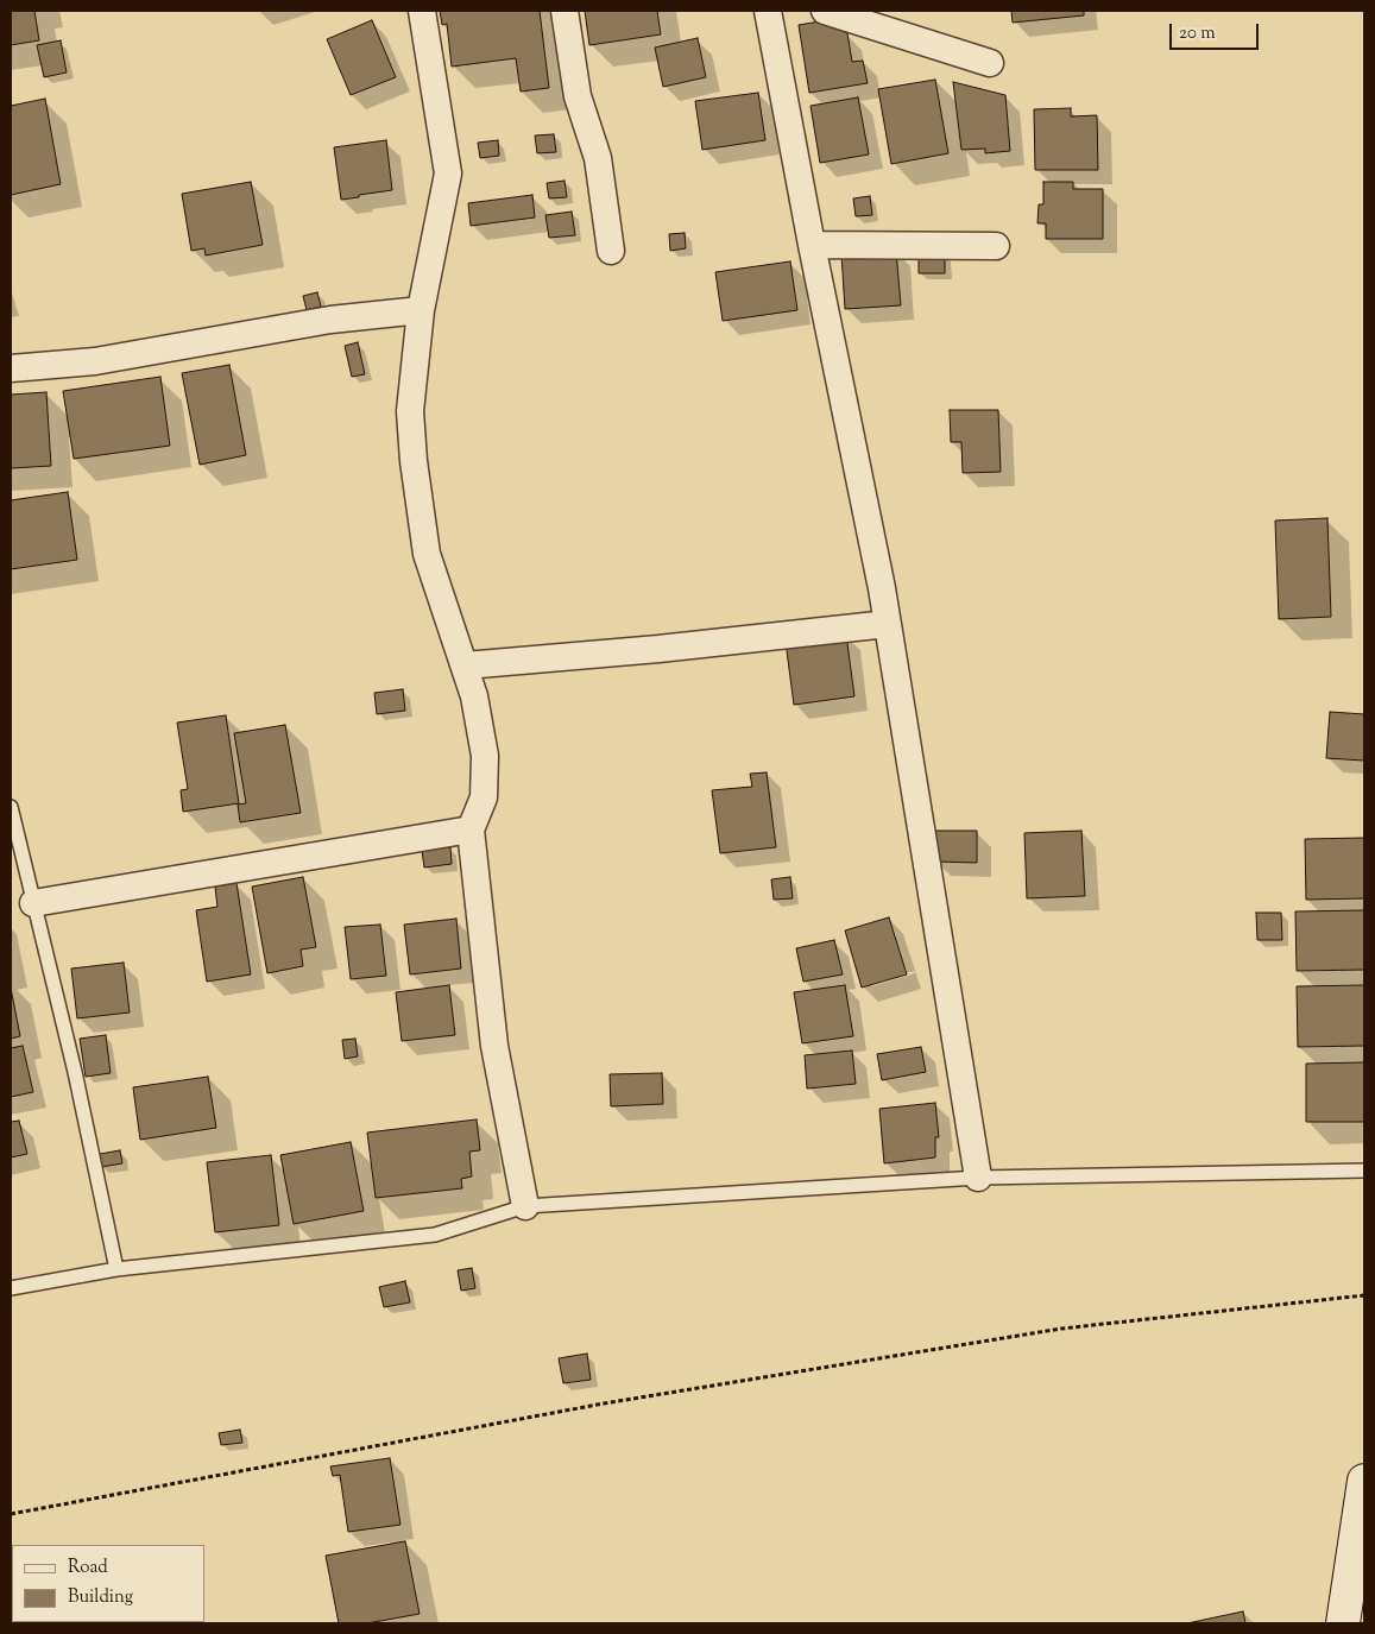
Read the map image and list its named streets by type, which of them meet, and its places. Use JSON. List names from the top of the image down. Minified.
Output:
{"legend":["Road","Building"],"scale_bar":"20 m"}
